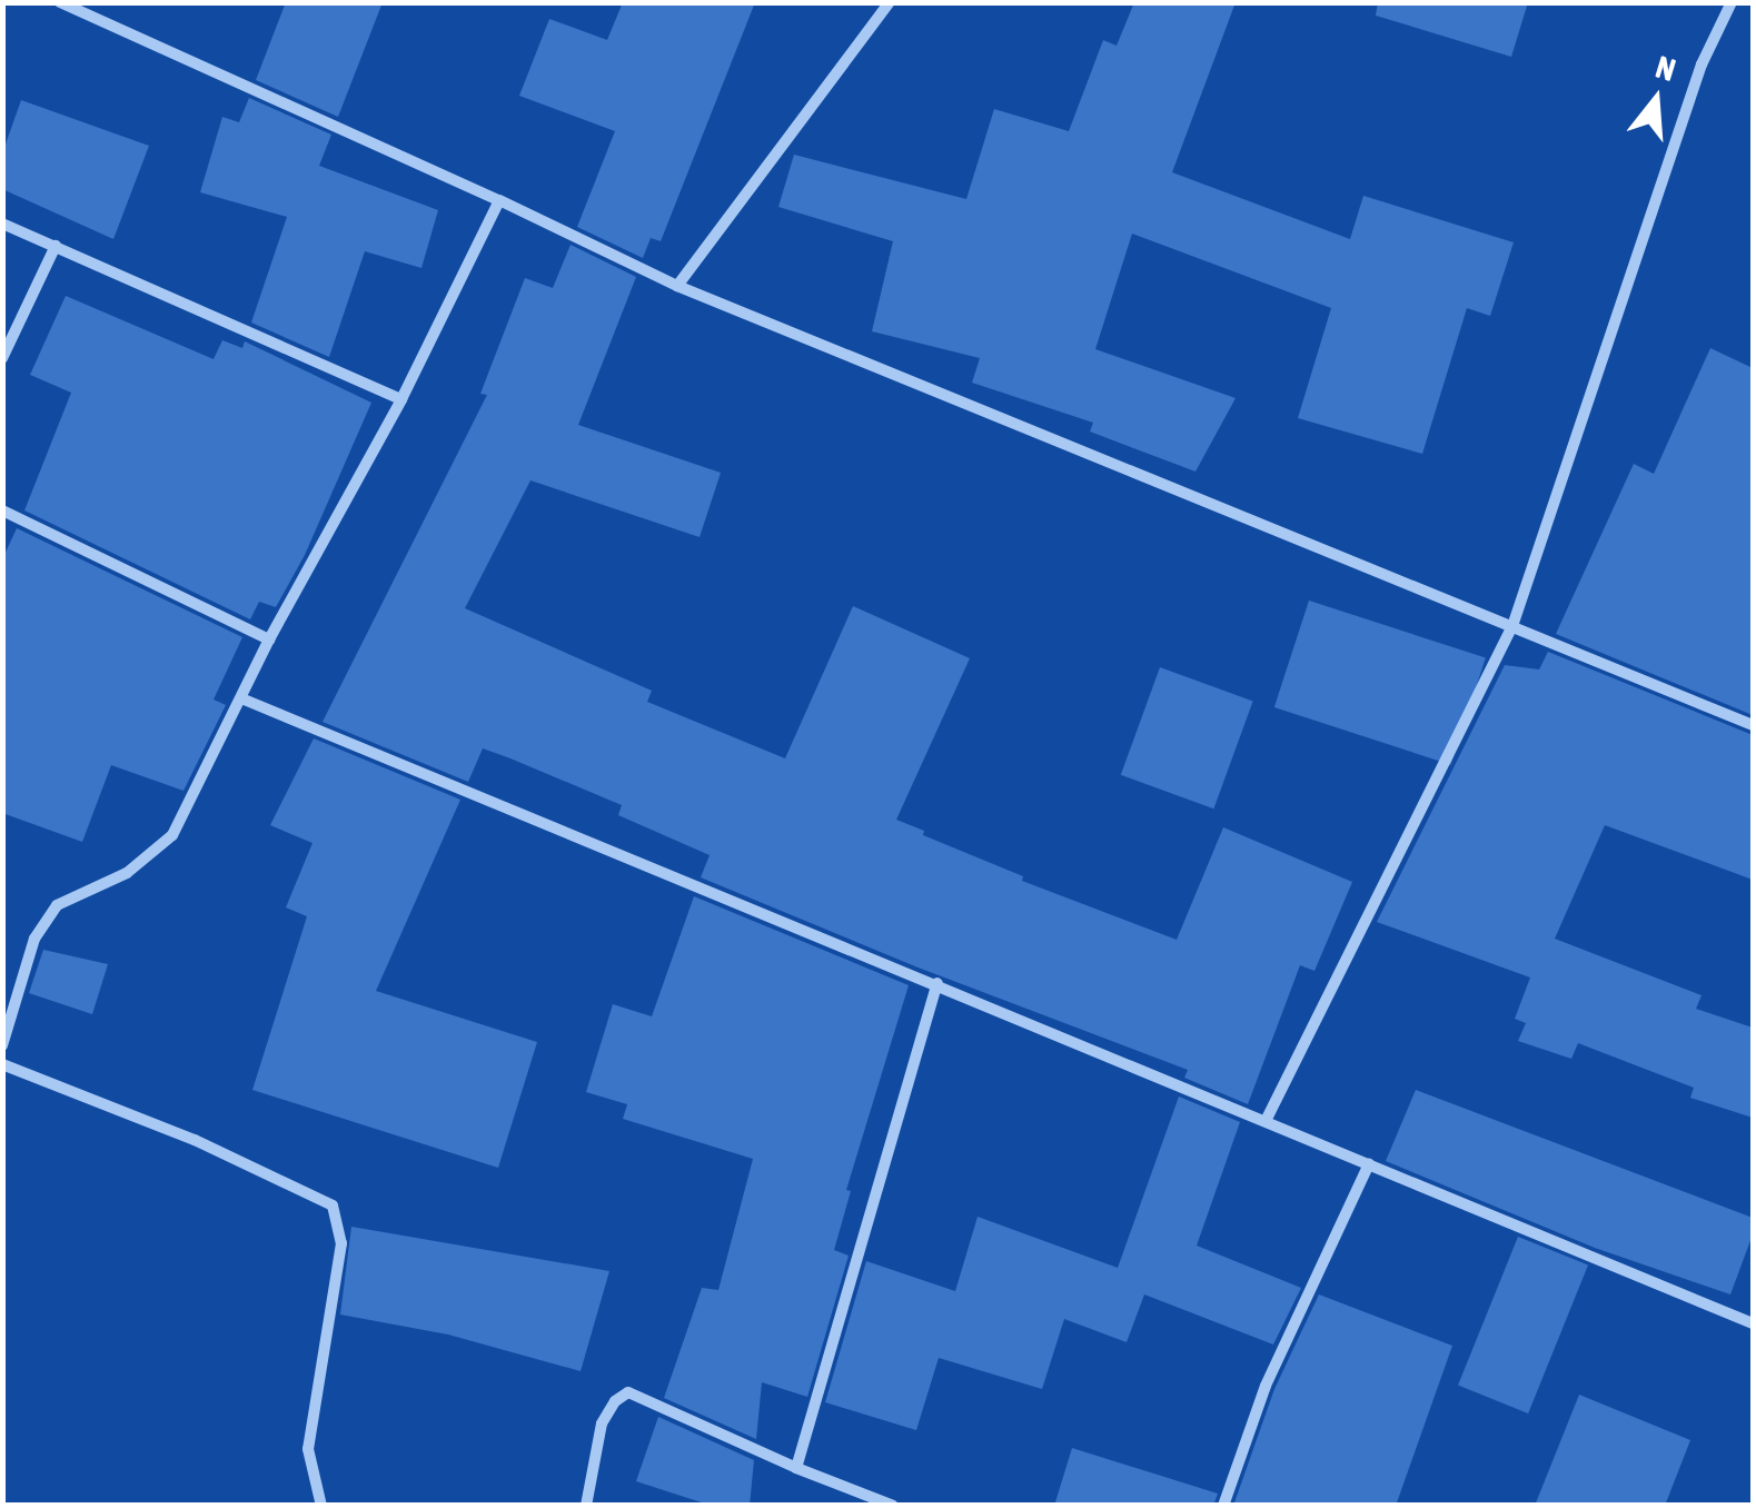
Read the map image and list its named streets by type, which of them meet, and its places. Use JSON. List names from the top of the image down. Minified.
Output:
{"north":"top"}
